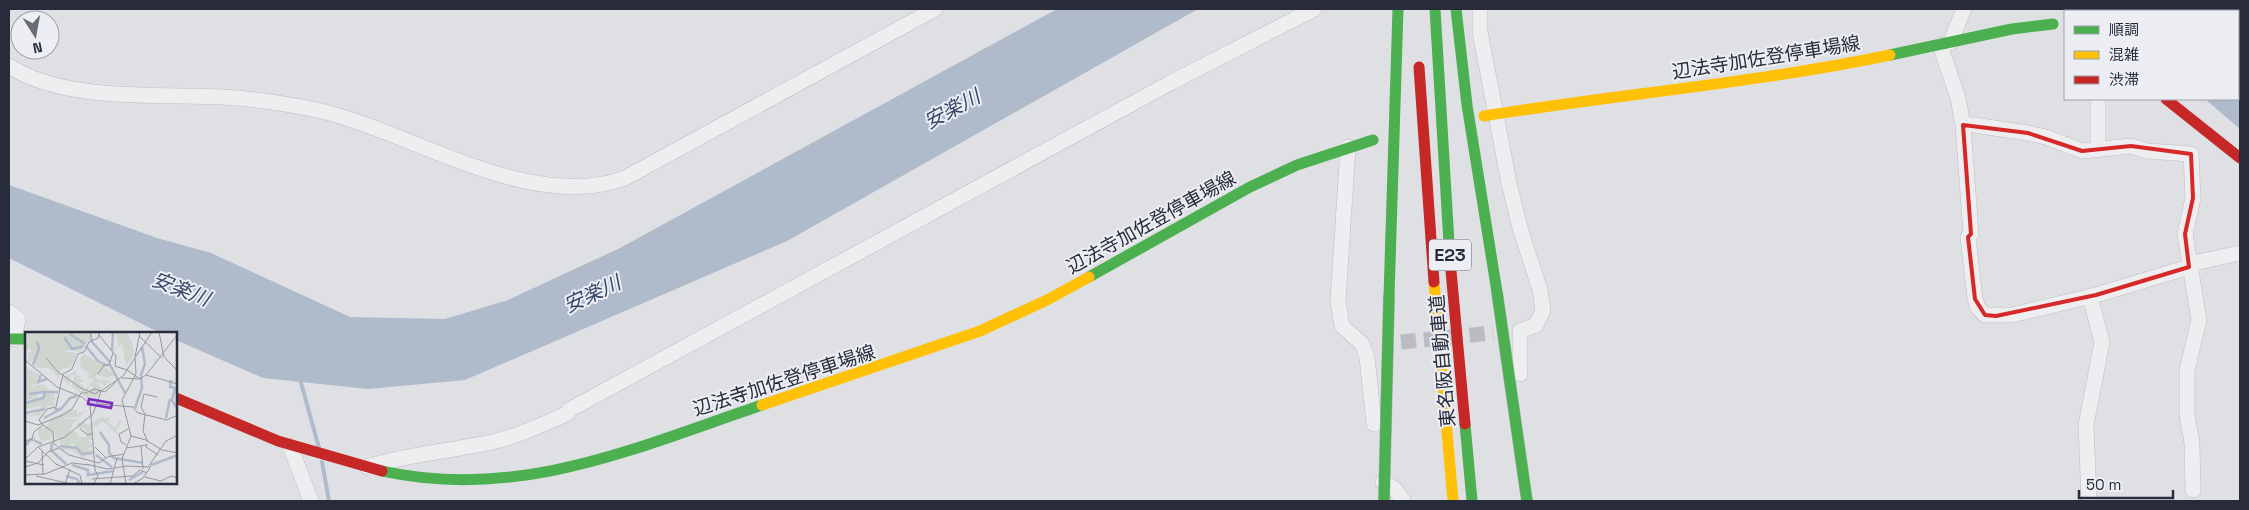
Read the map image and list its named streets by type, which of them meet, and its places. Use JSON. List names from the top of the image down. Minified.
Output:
{"streets":{"main road":["辺法寺加佐登停車場線","E23","東名阪自動車道"]},"water":["安楽川"],"legend":["順調","混雑","渋滞"],"scale_bar":"50 m","north":"bottom"}
